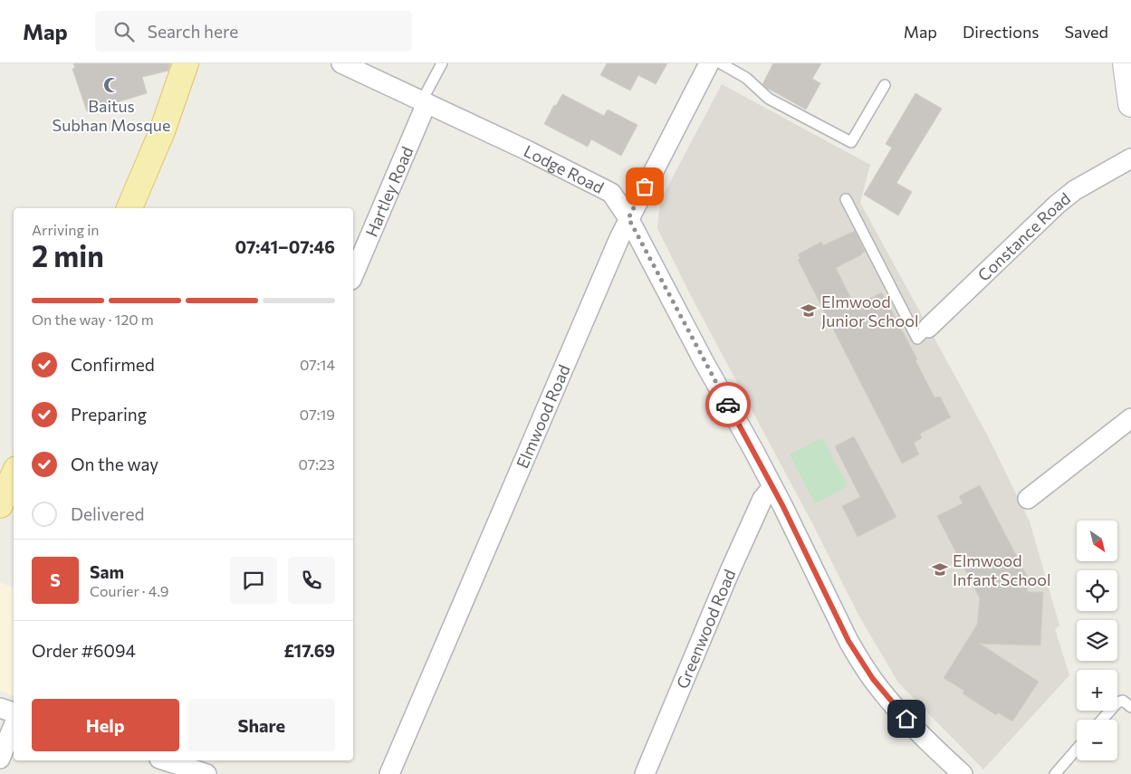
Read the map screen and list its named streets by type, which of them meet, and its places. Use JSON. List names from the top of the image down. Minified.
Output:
{"streets":{"street":["Lodge Road","Hartley Road","Constance Road","Elmwood Road","Greenwood Road"]},"crossings":[["Lodge Road","Hartley Road"],["Lodge Road","Elmwood Road"],["Lodge Road","Greenwood Road"]],"places":{"mosque":["Baitus Subhan Mosque"],"school or university":["Elmwood Junior School","Elmwood Infant School"]},"north":"bottom right","page":{"header":"Map","search":"Search here","nav":["Map","Directions","Saved"],"heading":["2 min","Arriving in","07:41–07:46"],"panel":["Sam","Courier · 4.9","Order #6094","£17.69"],"bar":"On the way · 120 m","list":[["Confirmed","07:14"],["Preparing","07:19"],["On the way","07:23"],"Delivered"],"map_buttons":["+","−"],"round":"S","buttons":["Help","Share"]}}
